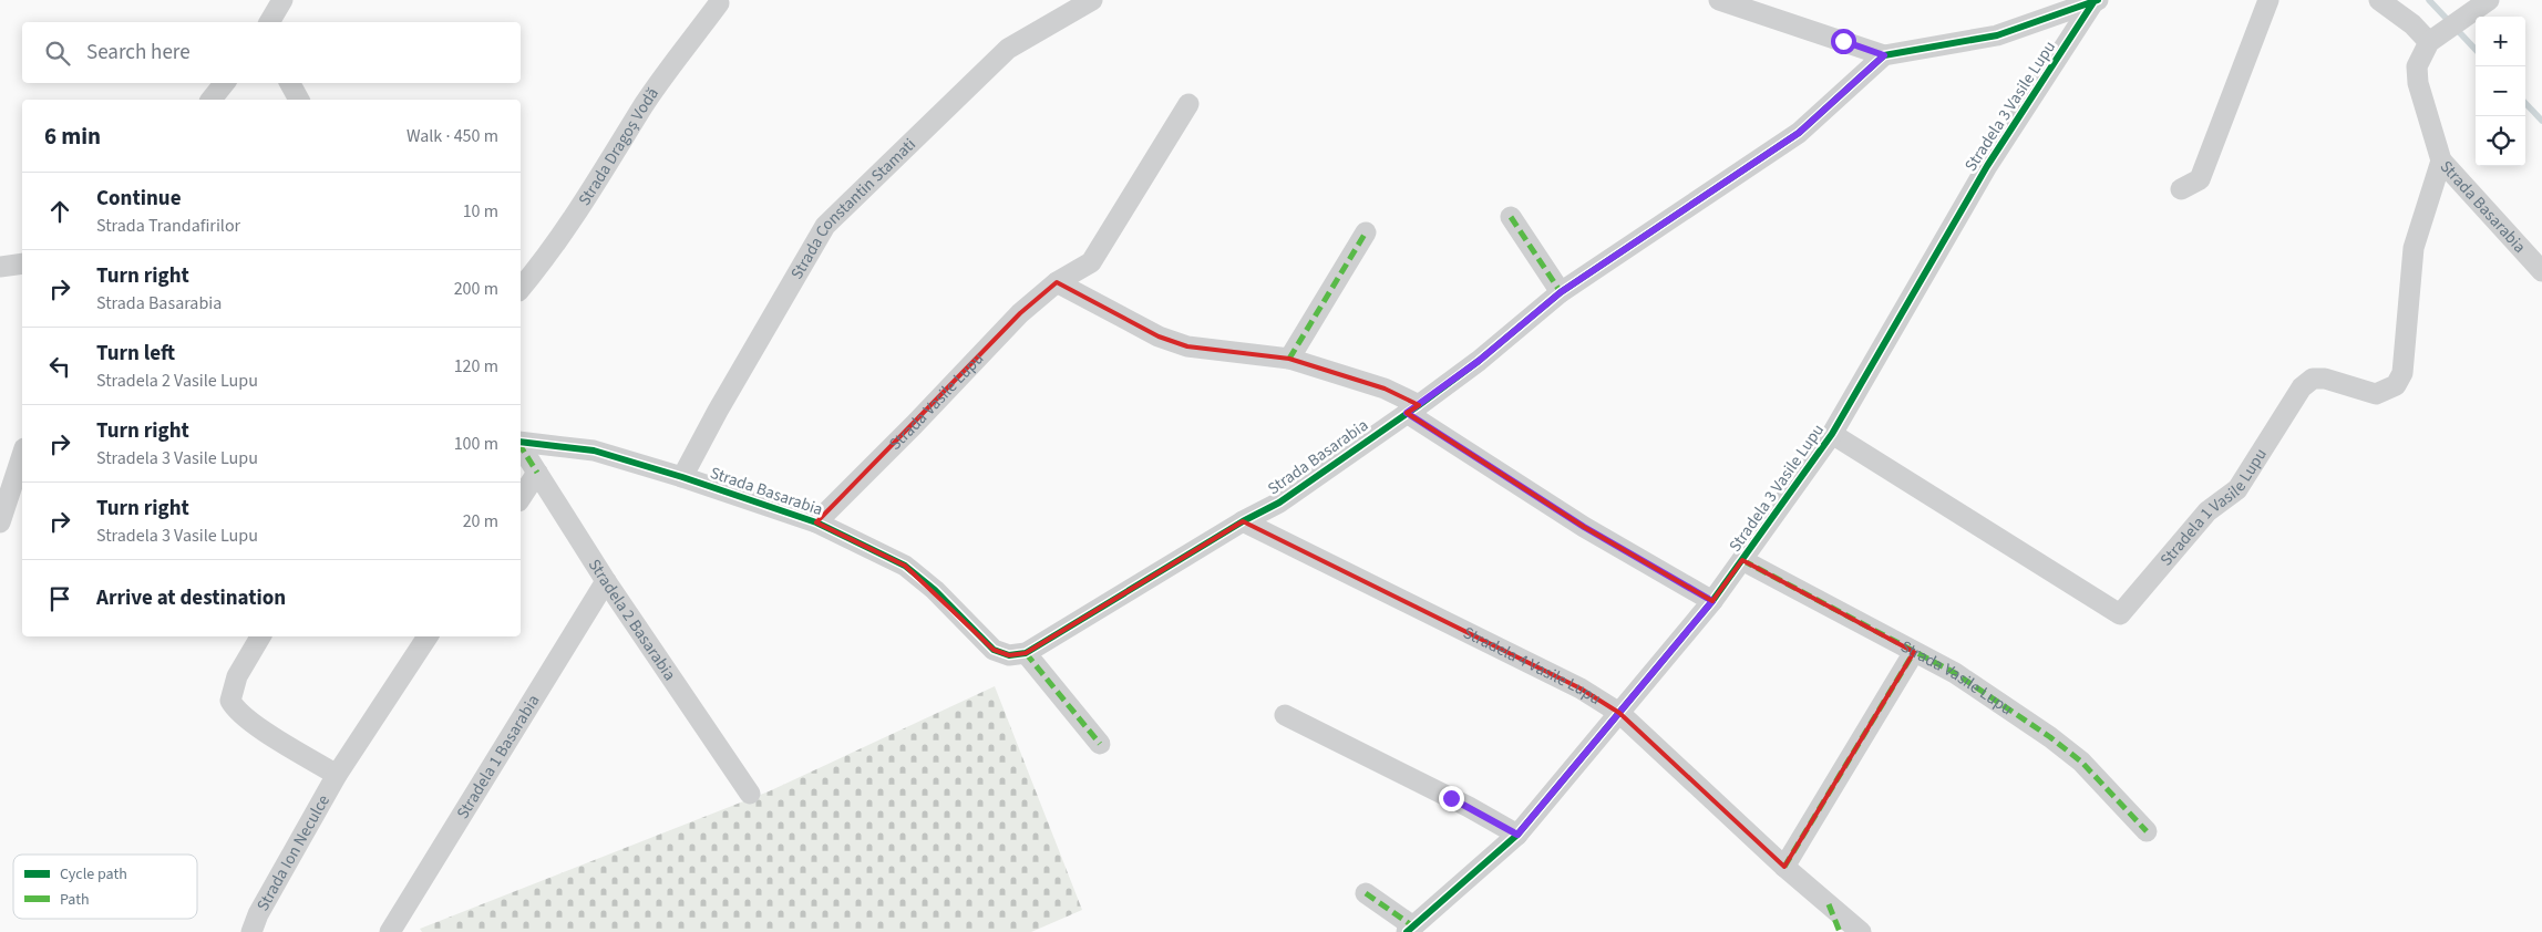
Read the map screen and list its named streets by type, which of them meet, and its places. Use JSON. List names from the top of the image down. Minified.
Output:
{"streets":{"street":["Stradela 3 Vasile Lupu","Strada Dragoș Vodă","Strada Basarabia","Strada Constantin Stamati","Strada Vasile Lupu","Stradela 1 Vasile Lupu","Stradela 2 Basarabia","Stradela 4 Vasile Lupu","Stradela 1 Basarabia","Strada Ion Neculce"]},"crossings":[["Stradela 3 Vasile Lupu","Strada Vasile Lupu"],["Stradela 3 Vasile Lupu","Stradela 1 Vasile Lupu"],["Stradela 3 Vasile Lupu","Stradela 4 Vasile Lupu"],["Strada Basarabia","Strada Constantin Stamati"],["Strada Basarabia","Strada Vasile Lupu"],["Strada Basarabia","Stradela 1 Vasile Lupu"],["Strada Basarabia","Stradela 4 Vasile Lupu"],["Stradela 2 Basarabia","Stradela 1 Basarabia"]],"legend":["Cycle path","Path"],"page":{"map_buttons":["+","−"],"search":"Search here","heading":["6 min","Walk · 450 m"],"list":[["Continue","Strada Trandafirilor","10 m"],["Turn right","Strada Basarabia","200 m"],["Turn left","Stradela 2 Vasile Lupu","120 m"],["Turn right","Stradela 3 Vasile Lupu","100 m"],["Turn right","Stradela 3 Vasile Lupu","20 m"],"Arrive at destination"]}}
